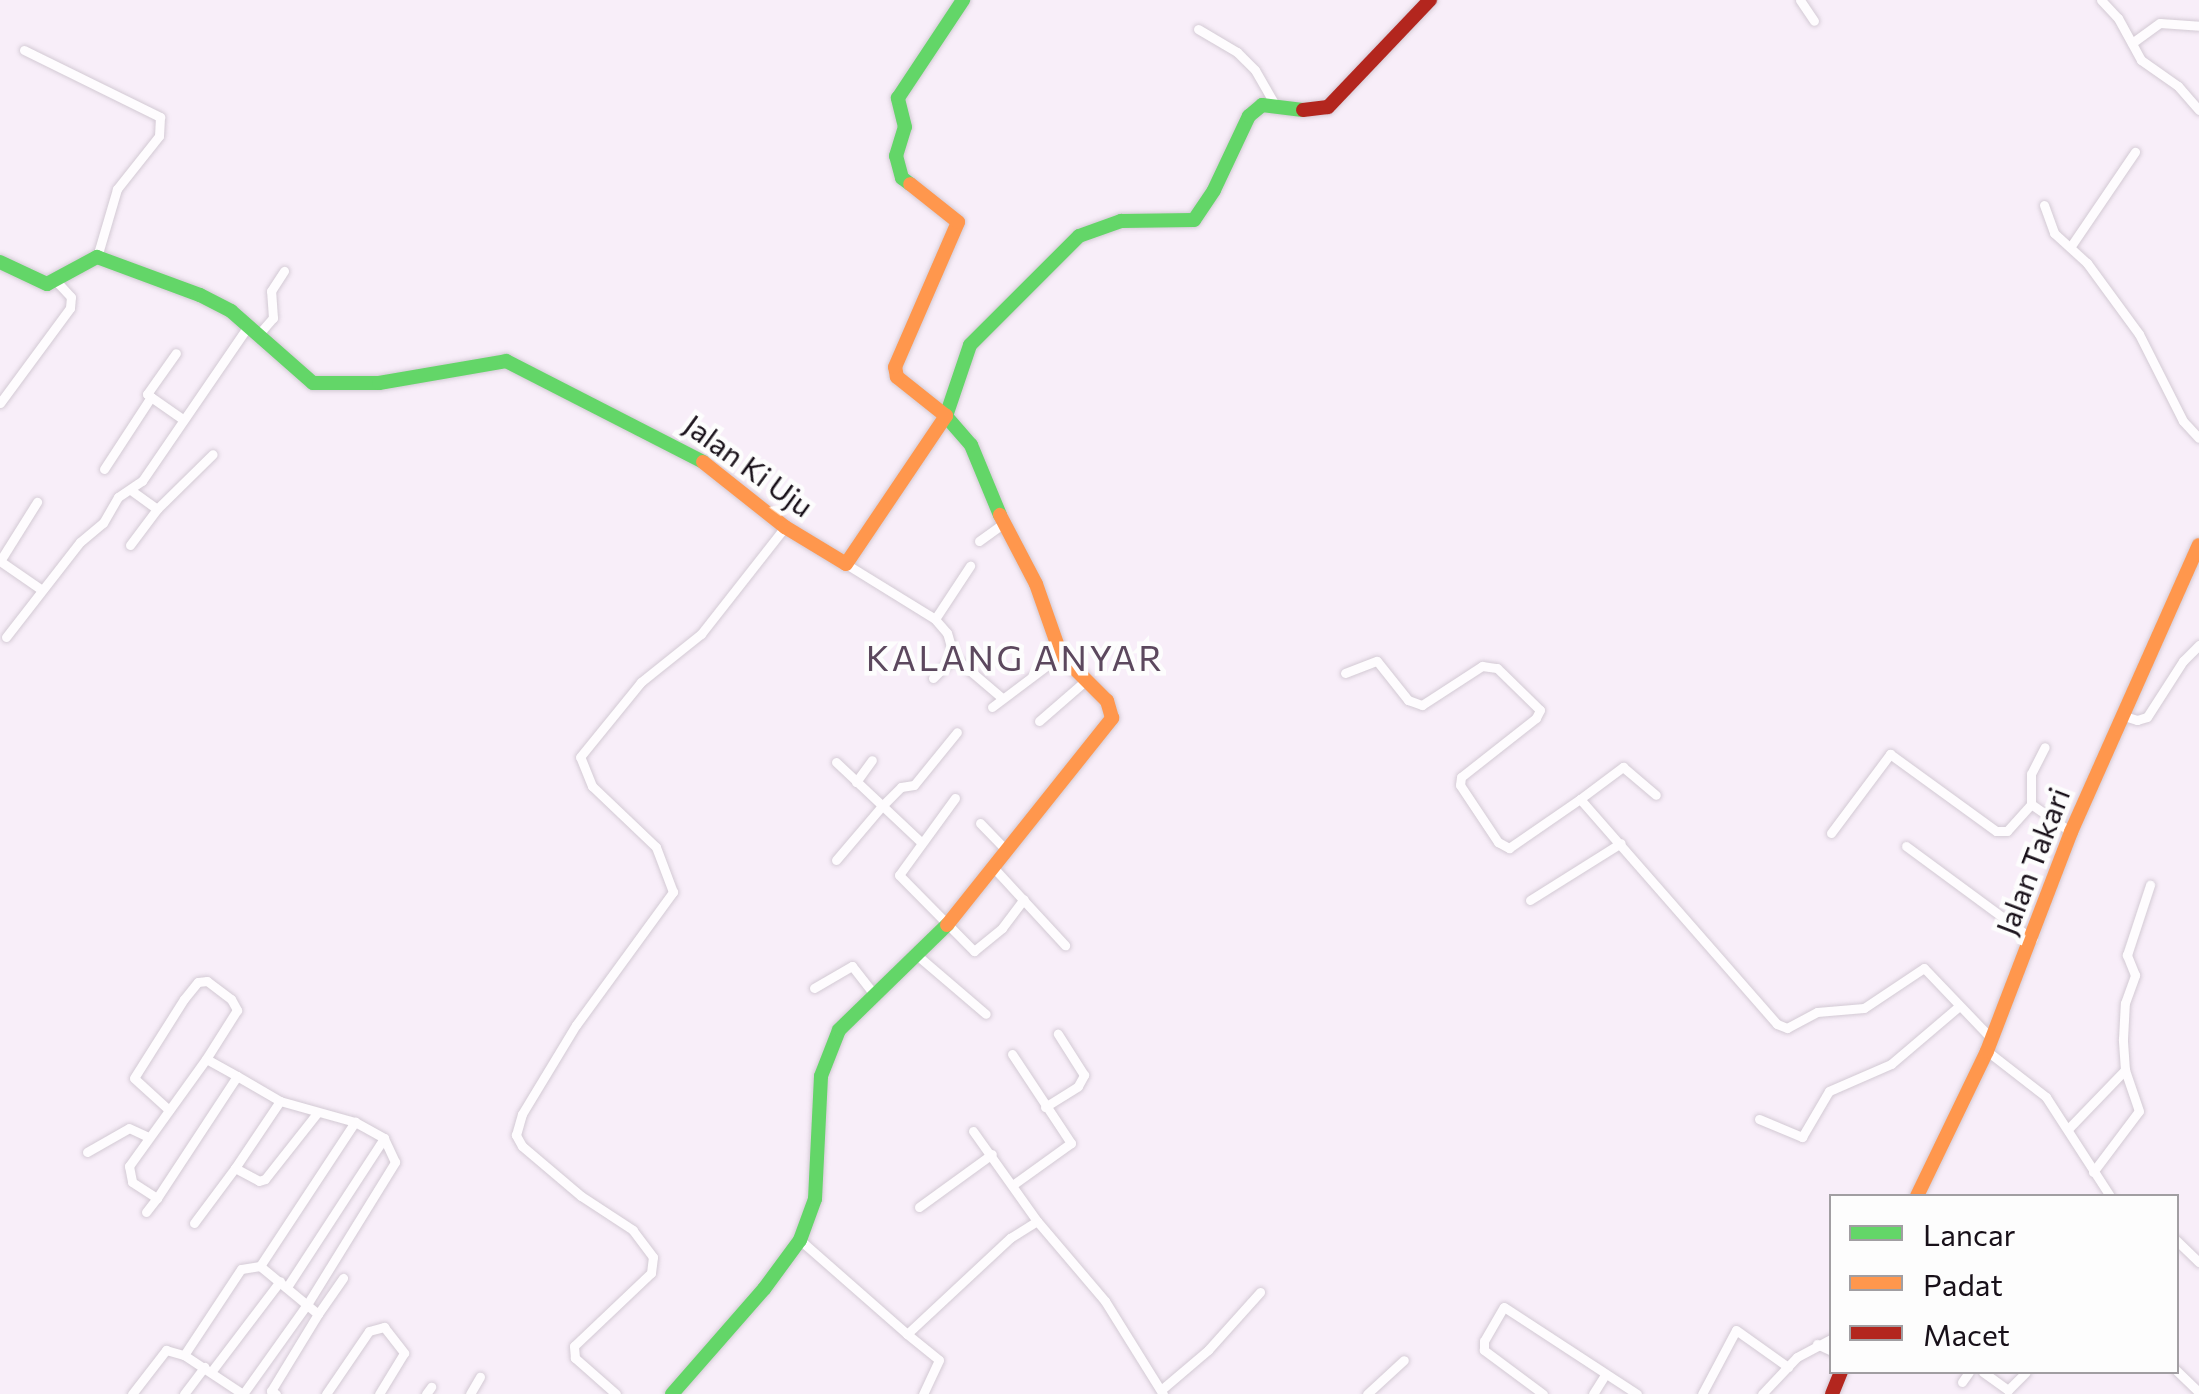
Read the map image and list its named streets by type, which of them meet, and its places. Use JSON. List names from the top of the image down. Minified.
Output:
{"streets":{"street":["Jalan Ki Uju","Jalan Takari"]},"districts":["KALANG ANYAR"],"legend":["Lancar","Padat","Macet"]}
